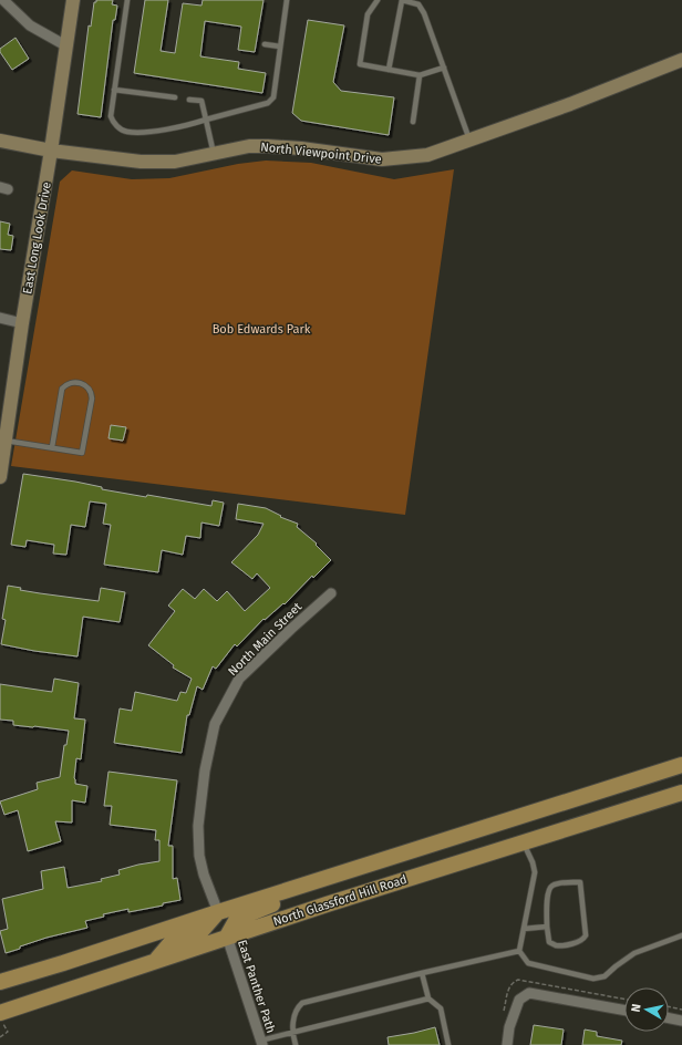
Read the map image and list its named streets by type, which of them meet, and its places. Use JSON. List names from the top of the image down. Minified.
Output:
{"streets":{"main road":["North Glassford Hill Road"],"street":["North Viewpoint Drive","East Long Look Drive","North Main Street","East Panther Path"]},"crossings":[["North Viewpoint Drive","East Long Look Drive"],["North Main Street","North Glassford Hill Road"],["North Glassford Hill Road","East Panther Path"]],"parks":["Bob Edwards Park"],"north":"left"}
